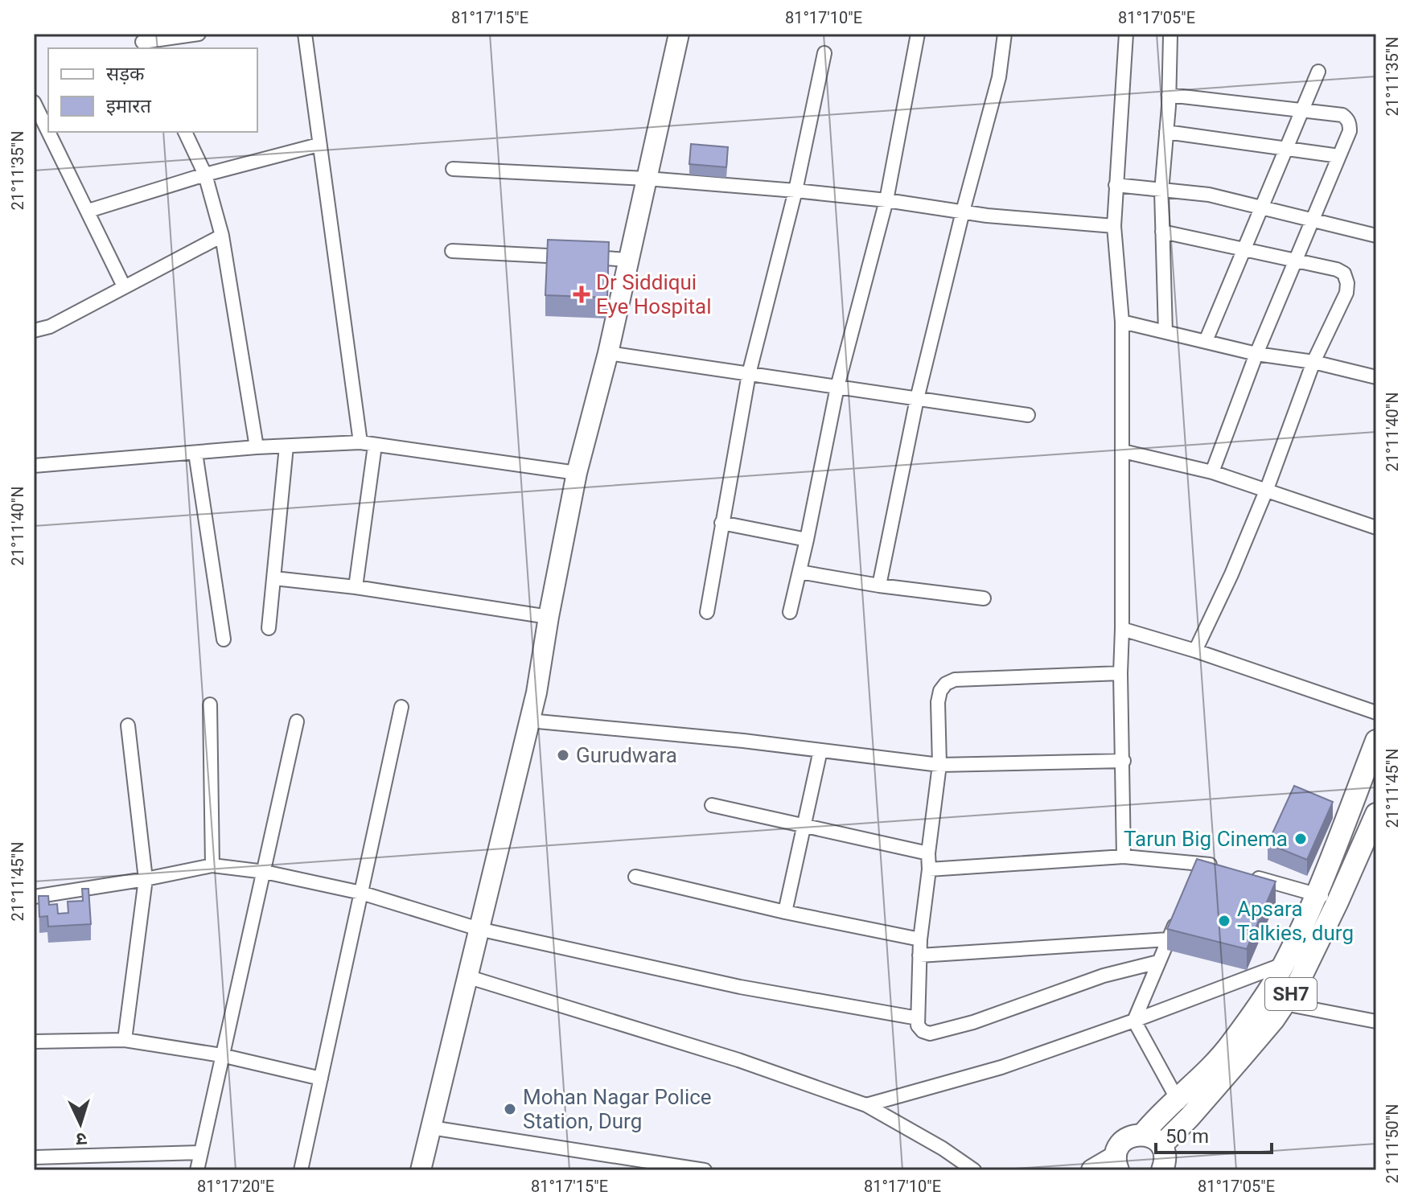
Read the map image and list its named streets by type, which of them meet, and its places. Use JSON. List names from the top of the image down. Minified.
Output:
{"streets":{"main road":["SH7"]},"places":{"health":["Dr Siddiqui Eye Hospital"],"other":["Gurudwara","Tarun Big Cinema","Apsara Talkies, durg","Mohan Nagar Police Station, Durg"]},"legend":["सड़क","इमारत"],"scale_bar":"50 m","north":"bottom","coordinates":["81°17'15\"E","81°17'10\"E","81°17'05\"E","21°11'35\"N","21°11'40\"N","21°11'45\"N","21°11'50\"N","81°17'20\"E"]}
